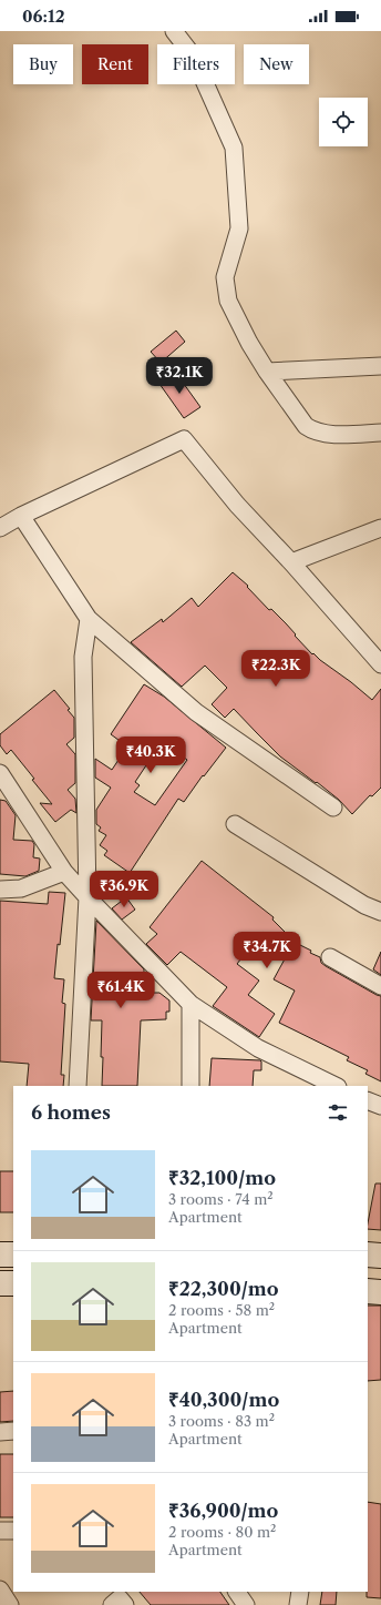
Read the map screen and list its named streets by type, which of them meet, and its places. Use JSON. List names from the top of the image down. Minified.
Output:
{"page":{"status":"06:12","chip":["Buy","Rent","Filters","New"],"price":["₹32.1K","₹22.3K","₹40.3K","₹36.9K","₹34.7K","₹61.4K"],"heading":"6 homes","list":[{"name":"₹32,100/mo","note":"3 rooms · 74 m² · Apartment"},{"name":"₹22,300/mo","note":"2 rooms · 58 m² · Apartment"},{"name":"₹40,300/mo","note":"3 rooms · 83 m² · Apartment"},{"name":"₹36,900/mo","note":"2 rooms · 80 m² · Apartment"}]}}
